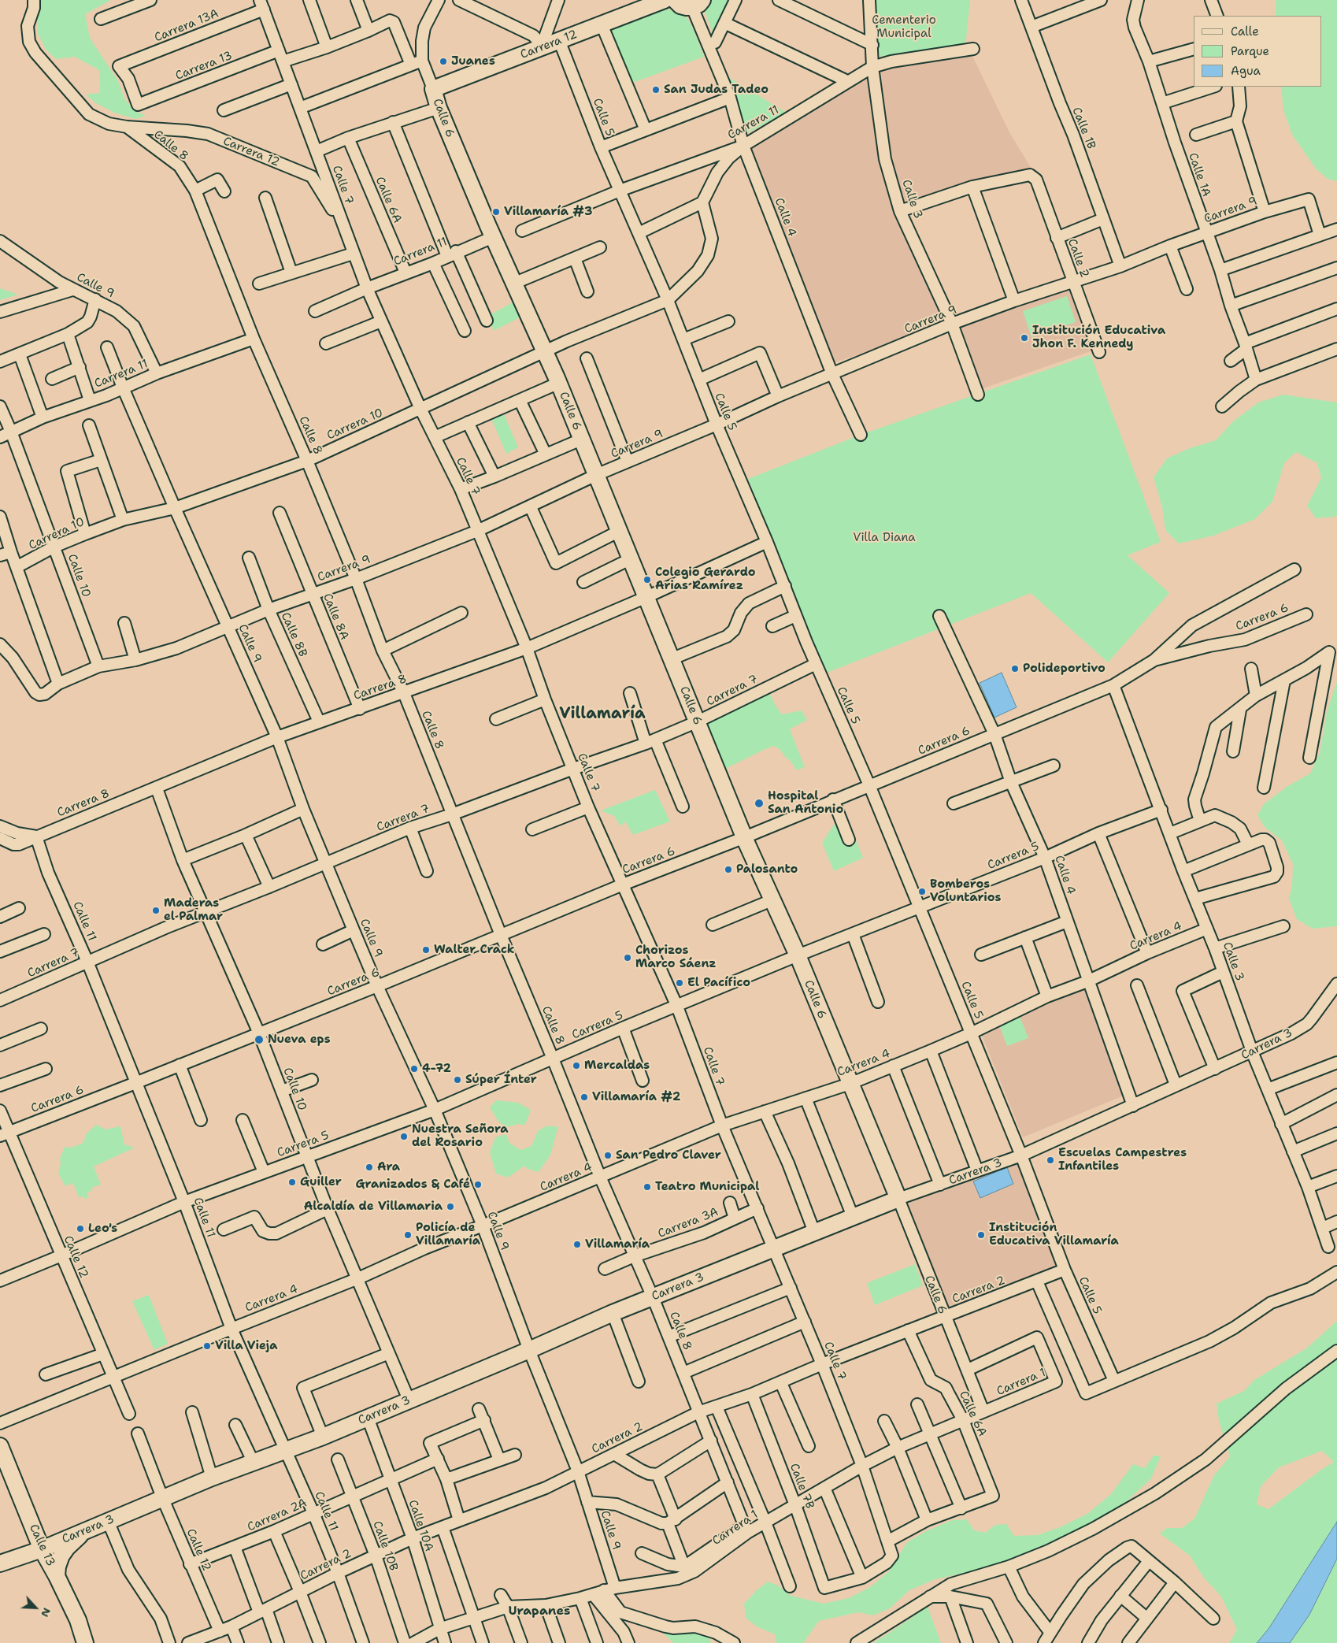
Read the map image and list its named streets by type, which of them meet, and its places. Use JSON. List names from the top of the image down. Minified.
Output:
{"streets":{"main road":["Carrera 12","Calle 6","Carrera 3","Calle 13"],"street":["Carrera 13A","Carrera 13","Calle 5","Carrera 11","Calle 1B","Calle 8","Calle 1A","Calle 7","Calle 3","Calle 6A","Carrera 9","Calle 4","Calle 2","Calle 9","Carrera 10","Calle 10","Calle 8A","Carrera 6","Calle 8B","Carrera 8","Carrera 7","Carrera 5","Calle 11","Carrera 4","Carrera 3A","Calle 12","Carrera 2","Carrera 1","Calle 7B","Carrera 2A","Calle 10A","Calle 10B"]},"crossings":[["Carrera 13A","Carrera 13"],["Carrera 13A","Calle 7"],["Carrera 12","Calle 5"],["Carrera 12","Calle 6"],["Carrera 12","Calle 8"],["Carrera 12","Calle 7"],["Carrera 13","Calle 7"],["Calle 5","Carrera 11"],["Calle 5","Carrera 9"],["Calle 5","Carrera 10"],["Calle 5","Carrera 6"],["Calle 5","Carrera 8"],["Calle 5","Carrera 7"],["Calle 5","Carrera 5"],["Calle 5","Carrera 4"],["Calle 5","Carrera 3"],["Calle 5","Carrera 2"],["Calle 6","Carrera 11"],["Calle 6","Carrera 9"],["Calle 6","Carrera 10"],["Calle 6","Carrera 6"],["Calle 6","Carrera 8"],["Calle 6","Carrera 7"],["Calle 6","Carrera 5"],["Calle 6","Carrera 4"],["Calle 6","Carrera 3"],["Calle 6","Carrera 2"],["Calle 6","Carrera 1"],["Carrera 11","Calle 8"],["Carrera 11","Calle 7"],["Carrera 11","Calle 3"],["Carrera 11","Calle 6A"],["Carrera 11","Calle 4"],["Carrera 11","Calle 9"],["Carrera 11","Calle 10"],["Calle 1B","Carrera 9"],["Calle 8","Carrera 9"],["Calle 8","Carrera 10"],["Calle 8","Carrera 6"],["Calle 8","Carrera 8"],["Calle 8","Carrera 7"],["Calle 8","Carrera 5"],["Calle 8","Carrera 4"],["Calle 8","Carrera 3"],["Calle 8","Carrera 3A"],["Calle 8","Carrera 2"],["Calle 8","Carrera 1"],["Calle 1A","Carrera 9"],["Calle 7","Carrera 9"],["Calle 7","Carrera 10"],["Calle 7","Carrera 6"],["Calle 7","Carrera 8"],["Calle 7","Carrera 7"],["Calle 7","Carrera 5"],["Calle 7","Carrera 4"],["Calle 7","Carrera 3"],["Calle 7","Carrera 3A"],["Calle 7","Carrera 2"],["Calle 7","Carrera 1"],["Calle 7","Calle 7B"],["Calle 3","Carrera 9"],["Calle 3","Carrera 6"],["Calle 3","Carrera 5"],["Calle 3","Carrera 4"],["Calle 3","Carrera 3"],["Calle 6A","Carrera 2"],["Calle 6A","Carrera 1"],["Carrera 9","Calle 4"],["Carrera 9","Calle 2"],["Carrera 9","Calle 9"],["Carrera 9","Calle 10"],["Carrera 9","Calle 8A"],["Carrera 9","Calle 8B"],["Calle 4","Carrera 6"],["Calle 4","Carrera 5"],["Calle 4","Carrera 4"],["Calle 4","Carrera 3"],["Calle 9","Carrera 10"],["Calle 9","Carrera 6"],["Calle 9","Carrera 8"],["Calle 9","Carrera 7"],["Calle 9","Carrera 5"],["Calle 9","Carrera 4"],["Calle 9","Carrera 3"],["Calle 9","Carrera 2"],["Calle 9","Carrera 1"],["Carrera 10","Calle 10"],["Calle 10","Carrera 6"],["Calle 10","Carrera 8"],["Calle 10","Carrera 7"],["Calle 10","Carrera 5"],["Calle 10","Carrera 4"],["Calle 10","Carrera 3"],["Calle 8A","Carrera 8"],["Carrera 6","Calle 11"],["Carrera 6","Calle 12"],["Calle 8B","Carrera 8"],["Carrera 8","Calle 11"],["Carrera 7","Calle 11"],["Carrera 5","Calle 11"],["Carrera 5","Calle 12"],["Calle 11","Carrera 4"],["Calle 11","Carrera 3"],["Calle 11","Carrera 2"],["Calle 11","Carrera 2A"],["Carrera 4","Calle 12"],["Carrera 3","Calle 12"],["Carrera 3","Calle 10A"],["Carrera 3","Calle 13"],["Calle 12","Carrera 2"],["Calle 12","Carrera 2A"],["Carrera 2","Calle 7B"],["Carrera 2","Calle 10A"],["Carrera 2","Calle 10B"],["Carrera 1","Calle 7B"],["Carrera 1","Calle 10A"],["Carrera 2A","Calle 10A"],["Carrera 2A","Calle 10B"]],"districts":["Villamaría","Urapanes"],"parks":["Cementerio Municipal","Villa Diana"],"places":["Juanes","San Judas Tadeo","Villamaría #3","Institución Educativa Jhon F. Kennedy","Colegio Gerardo Arias Ramírez","Polideportivo","Hospital San Antonio","Palosanto","Bomberos Voluntarios","Maderas el Palmar","Walter Crack","Chorizos Marco Sáenz","El Pacífico","Nueva eps","Mercaldas","4-72","Súper Ínter","Villamaría #2","Nuestra Señora del Rosario","San Pedro Claver","Escuelas Campestres Infantiles","Ara","Guiller","Granizados & Café","Teatro Municipal","Alcaldía de Villamaria","Leo's","Policía de Villamaría","Institución Educativa Villamaría","Villamaría","Villa Vieja"],"legend":["Calle","Parque","Agua"],"north":"bottom right"}
